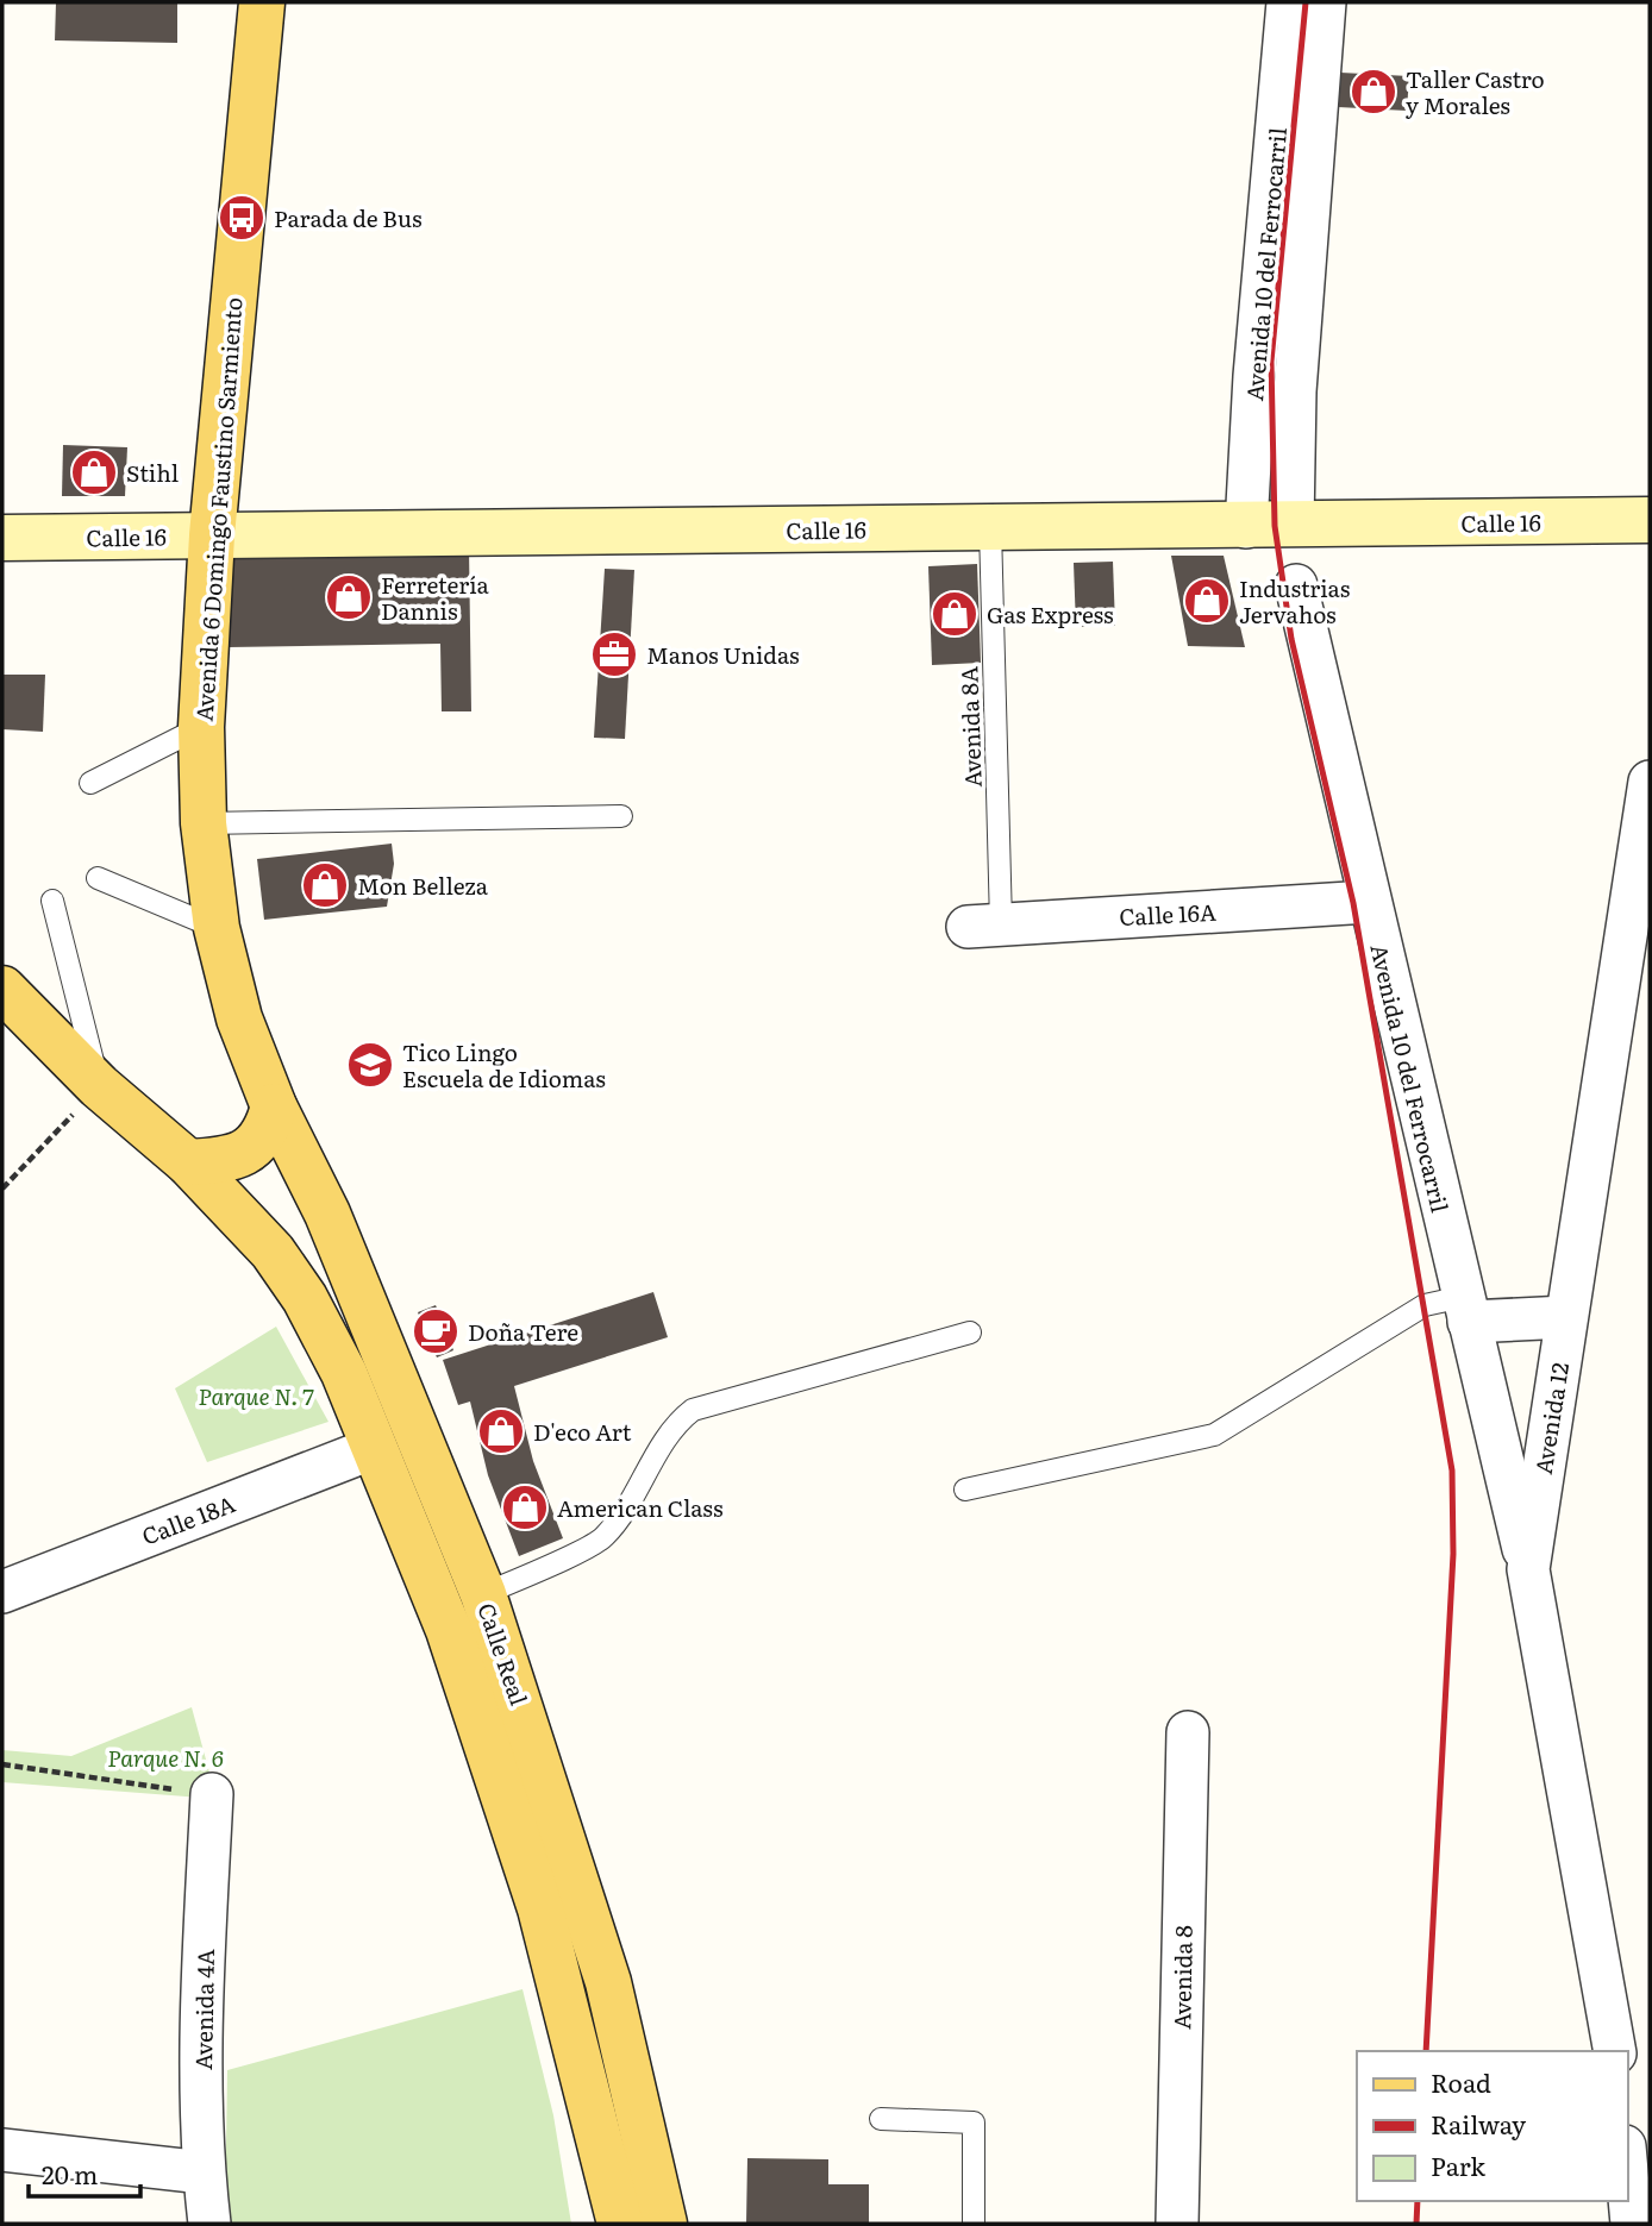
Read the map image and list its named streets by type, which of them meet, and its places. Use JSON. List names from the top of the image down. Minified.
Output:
{"streets":{"main road":["Avenida 6 Domingo Faustino Sarmiento","Calle 16","Calle Real"],"street":["Avenida 10 del Ferrocarril","Calle 16A","Avenida 12","Calle 18A","Avenida 8","Avenida 4A"],"lane":["Avenida 8A"]},"crossings":[["Avenida 10 del Ferrocarril","Calle 16"],["Avenida 10 del Ferrocarril","Calle 16A"],["Avenida 10 del Ferrocarril","Avenida 12"],["Avenida 6 Domingo Faustino Sarmiento","Calle 16"],["Avenida 6 Domingo Faustino Sarmiento","Calle Real"],["Calle 16","Avenida 8A"],["Avenida 8A","Calle 16A"],["Calle 18A","Calle Real"]],"parks":["Parque N. 7","Parque N. 6"],"places":{"shop":["Taller Castro y Morales","Stihl","Ferretería Dannis","Industrias Jervahos","Gas Express","Mon Belleza","D'eco Art","American Class"],"bus stop":["Parada de Bus"],"office":["Manos Unidas"],"school or university":["Tico Lingo Escuela de Idiomas"],"cafe":["Doña Tere"]},"legend":["Road","Railway","Park"],"scale_bar":"20 m"}
